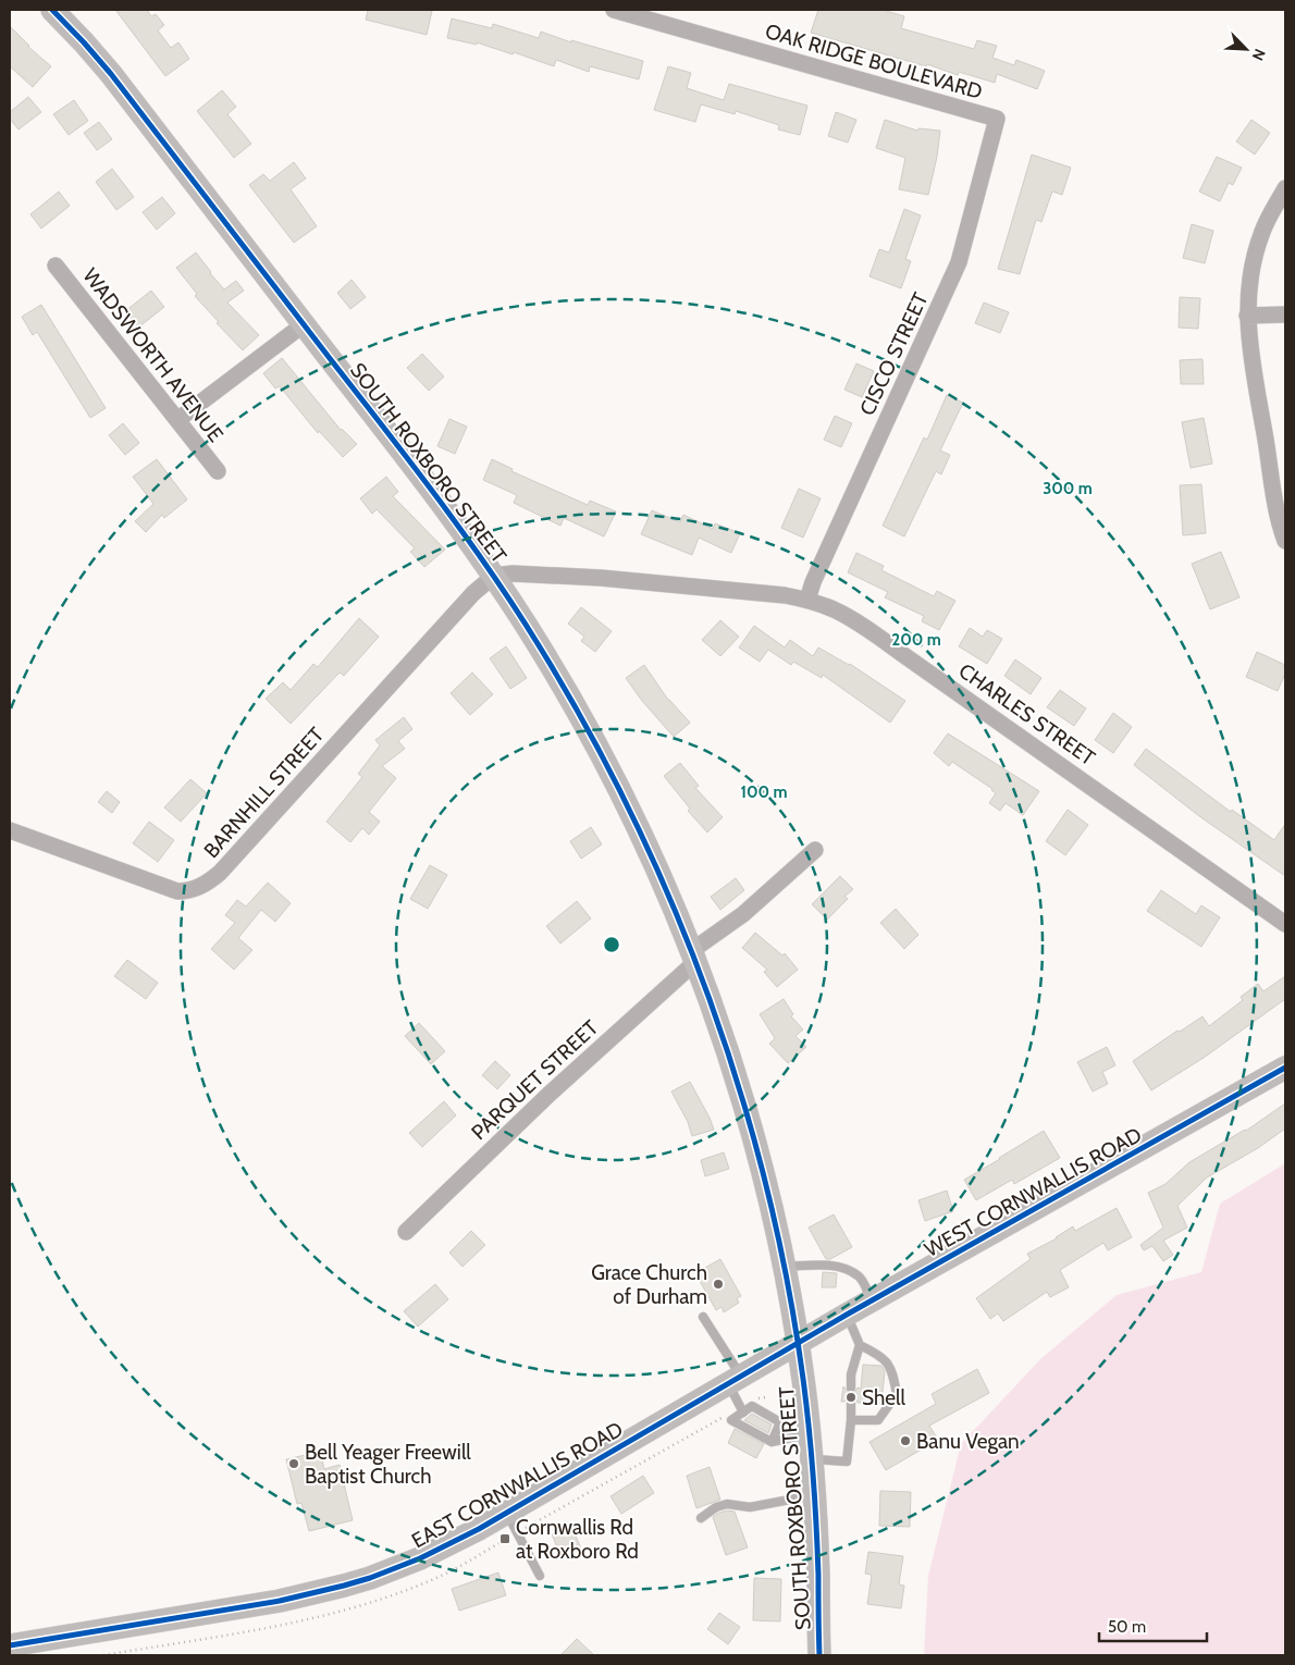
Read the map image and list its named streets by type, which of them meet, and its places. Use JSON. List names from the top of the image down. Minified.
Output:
{"streets":{"street":["OAK RIDGE BOULEVARD","CISCO STREET","WADSWORTH AVENUE","SOUTH ROXBORO STREET","CHARLES STREET","BARNHILL STREET","PARQUET STREET","WEST CORNWALLIS ROAD","EAST CORNWALLIS ROAD"]},"crossings":[["OAK RIDGE BOULEVARD","CISCO STREET"],["CISCO STREET","CHARLES STREET"],["SOUTH ROXBORO STREET","CHARLES STREET"],["SOUTH ROXBORO STREET","BARNHILL STREET"],["SOUTH ROXBORO STREET","PARQUET STREET"],["SOUTH ROXBORO STREET","WEST CORNWALLIS ROAD"],["SOUTH ROXBORO STREET","EAST CORNWALLIS ROAD"],["CHARLES STREET","BARNHILL STREET"],["WEST CORNWALLIS ROAD","EAST CORNWALLIS ROAD"]],"places":{"other":["Grace Church of Durham","Shell","Banu Vegan","Bell Yeager Freewill Baptist Church"],"transit":["Cornwallis Rd at Roxboro Rd"]},"scale_bar":"50 m","north":"bottom right","rings":["300 m","200 m","100 m"]}
